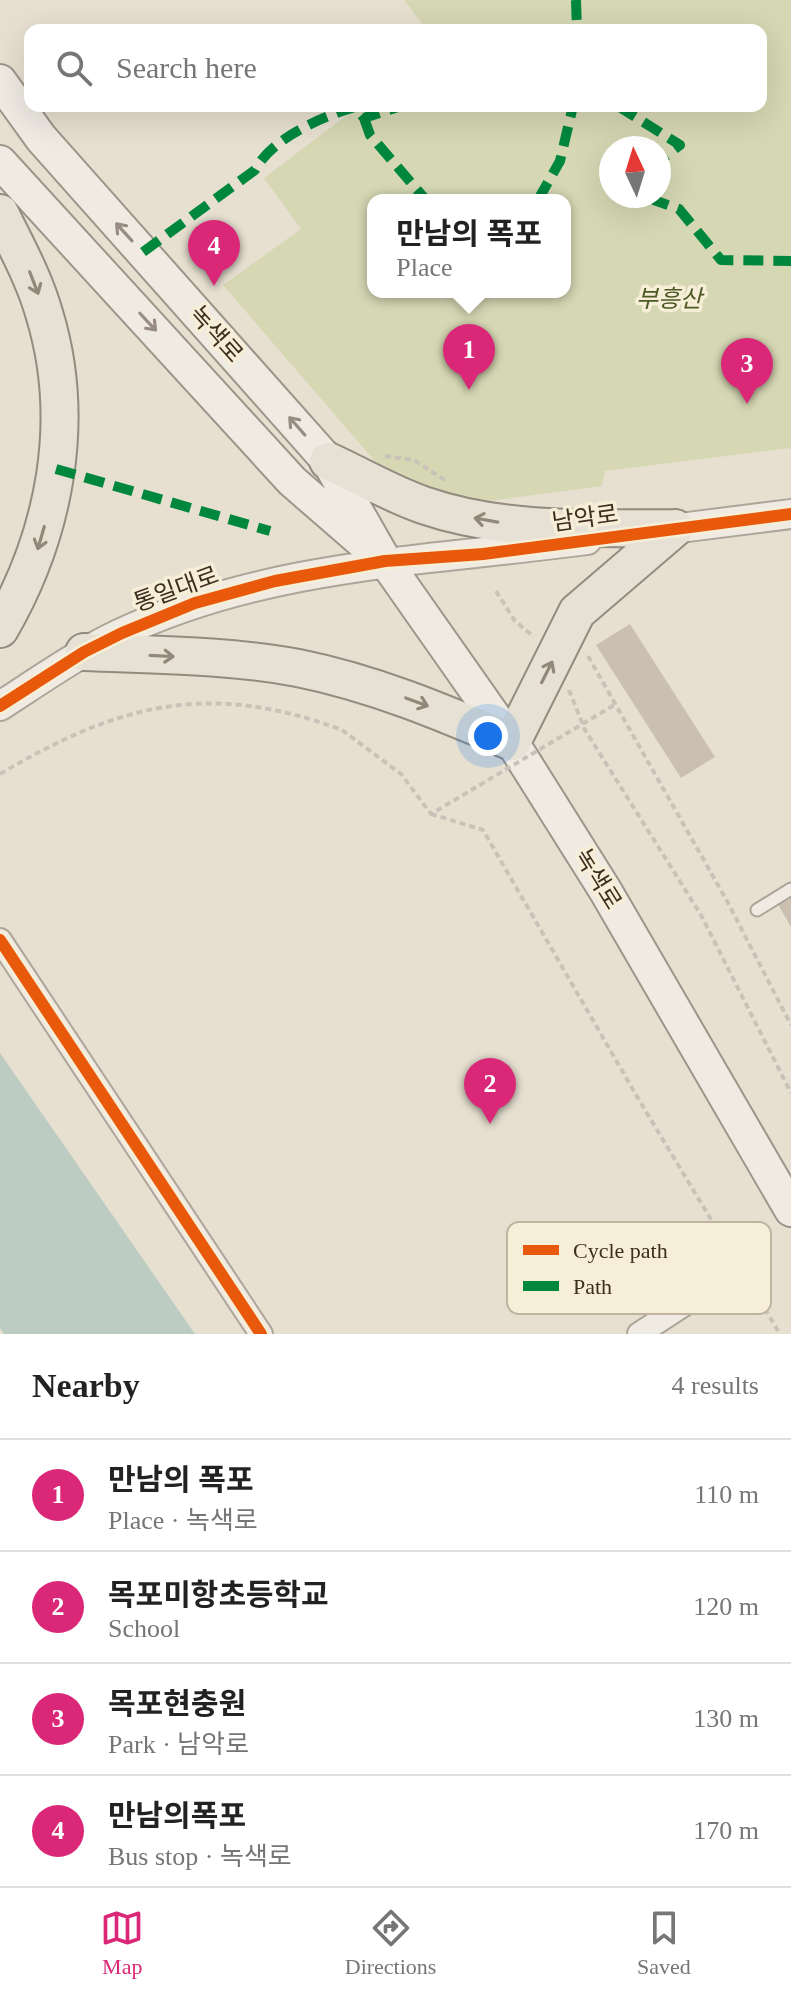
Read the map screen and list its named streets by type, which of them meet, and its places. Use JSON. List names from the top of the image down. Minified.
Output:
{"streets":{"main road":["녹색로"],"street":["남악로","통일대로"]},"crossings":[["녹색로","남악로"],["녹색로","통일대로"],["남악로","통일대로"]],"parks":["부흥산"],"legend":["Cycle path","Path"],"north":"top","page":{"search":"Search here","popup":["만남의 폭포","Place"],"pins":["4","1","3","2"],"heading":["Nearby","4 results"],"list":[{"mark":"1","name":"만남의 폭포","note":"Place · 녹색로","value":"110 m"},{"mark":"2","name":"목포미항초등학교","note":"School","value":"120 m"},{"mark":"3","name":"목포현충원","note":"Park · 남악로","value":"130 m"},{"mark":"4","name":"만남의폭포","note":"Bus stop · 녹색로","value":"170 m"}],"nav":["Map","Directions","Saved"]}}
